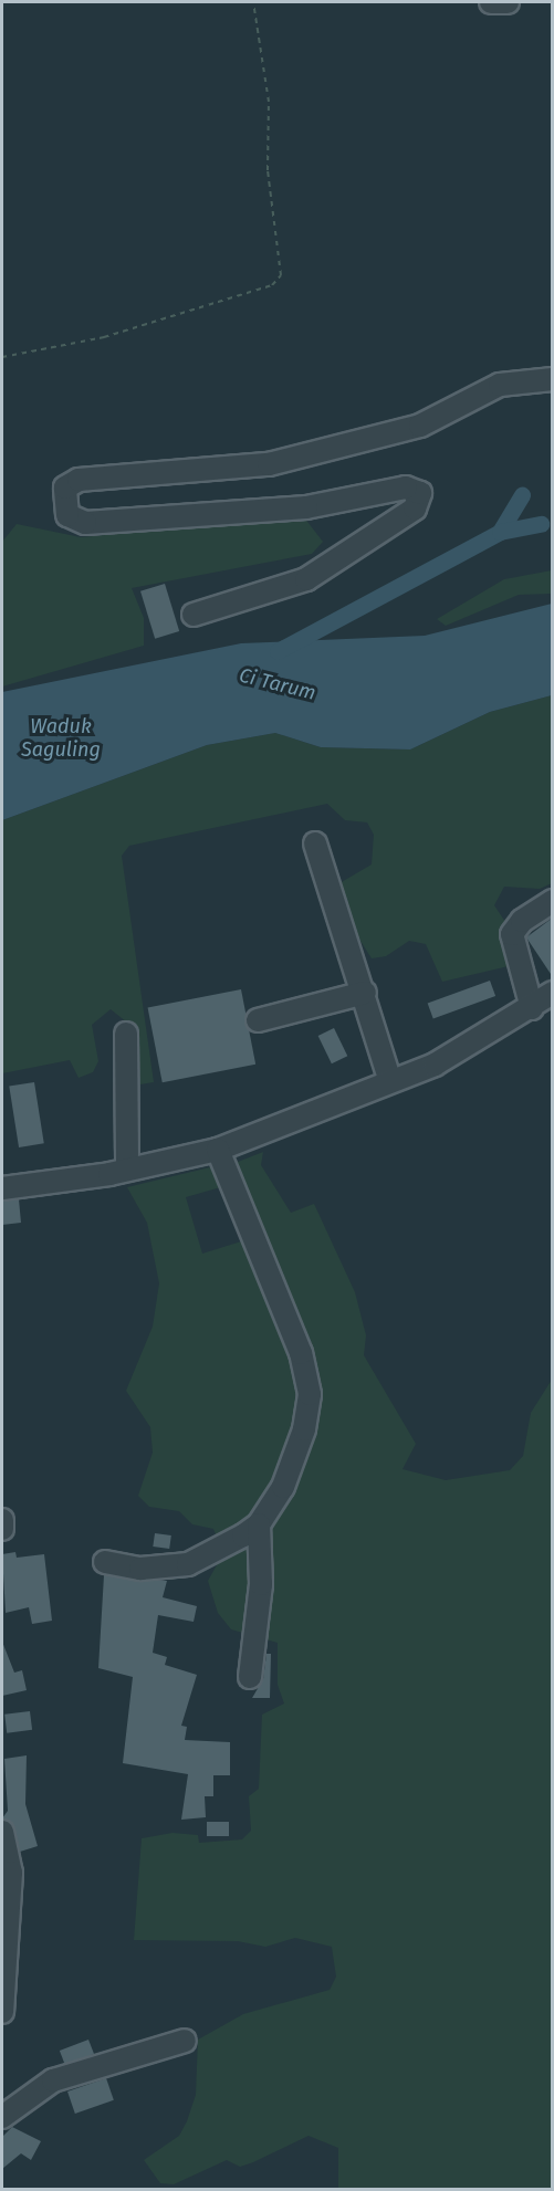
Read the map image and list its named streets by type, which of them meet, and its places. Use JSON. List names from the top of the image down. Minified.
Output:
{"water":["Ci Tarum","Waduk Saguling"]}
